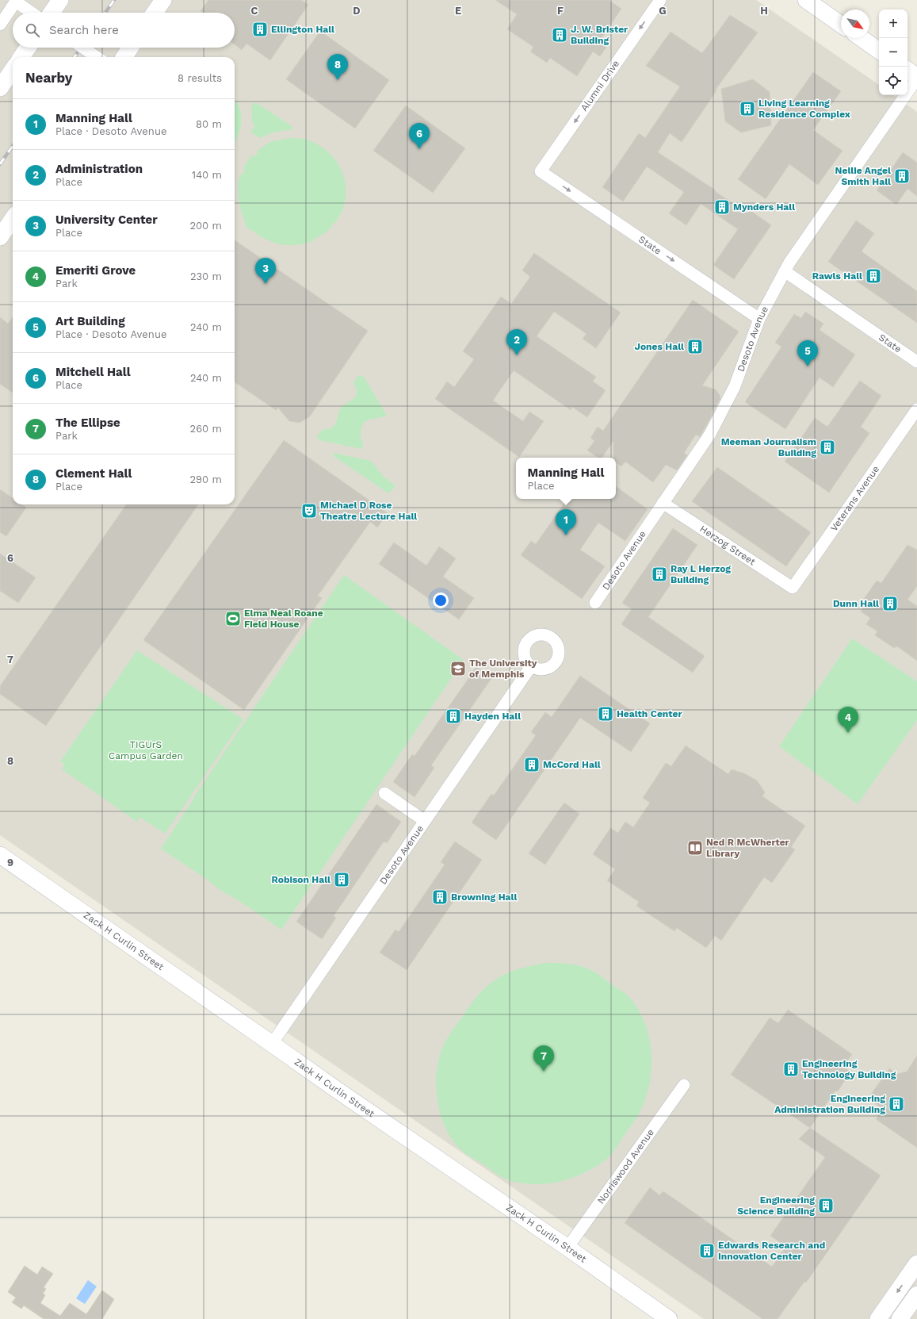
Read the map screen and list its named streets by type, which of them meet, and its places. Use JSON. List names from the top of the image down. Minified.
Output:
{"streets":{"street":["Alumni Drive","State","Desoto Avenue","Veterans Avenue","Herzog Street","Zack H Curlin Street","Norriswood Avenue"]},"crossings":[["Alumni Drive","State"],["State","Desoto Avenue"],["Desoto Avenue","Herzog Street"],["Desoto Avenue","Zack H Curlin Street"],["Veterans Avenue","Herzog Street"],["Zack H Curlin Street","Norriswood Avenue"]],"one_way":["Alumni Drive","State"],"parks":["TIGUrS Campus Garden"],"places":{"building":["Ellington Hall","J. W. Brister Building","Living Learning Residence Complex","Nellie Angel Smith Hall","Mynders Hall","Rawls Hall","Jones Hall","Meeman Journalism Building","Ray L Herzog Building","Dunn Hall","Health Center","Hayden Hall","McCord Hall","Robison Hall","Browning Hall","Engineering Technology Building","Engineering Administration Building","Engineering Science Building","Edwards Research and Innovation Center"],"theatre":["Michael D Rose Theatre Lecture Hall"],"sports":["Elma Neal Roane Field House"],"school or university":["The University of Memphis"],"library":["Ned R McWherter Library"]},"north":"bottom right","page":{"map_buttons":["+","−"],"search":"Search here","pins":["8","6","3","2","5","1","4","7"],"heading":["Nearby","8 results"],"list":[{"mark":"1","name":"Manning Hall","note":"Place · Desoto Avenue","value":"80 m"},{"mark":"2","name":"Administration","note":"Place","value":"140 m"},{"mark":"3","name":"University Center","note":"Place","value":"200 m"},{"mark":"4","name":"Emeriti Grove","note":"Park","value":"230 m"},{"mark":"5","name":"Art Building","note":"Place · Desoto Avenue","value":"240 m"},{"mark":"6","name":"Mitchell Hall","note":"Place","value":"240 m"},{"mark":"7","name":"The Ellipse","note":"Park","value":"260 m"},{"mark":"8","name":"Clement Hall","note":"Place","value":"290 m"}],"popup":["Manning Hall","Place"]},"grid":{"columns":["C","D","E","F","G","H"],"rows":["6","7","8","9"]}}
